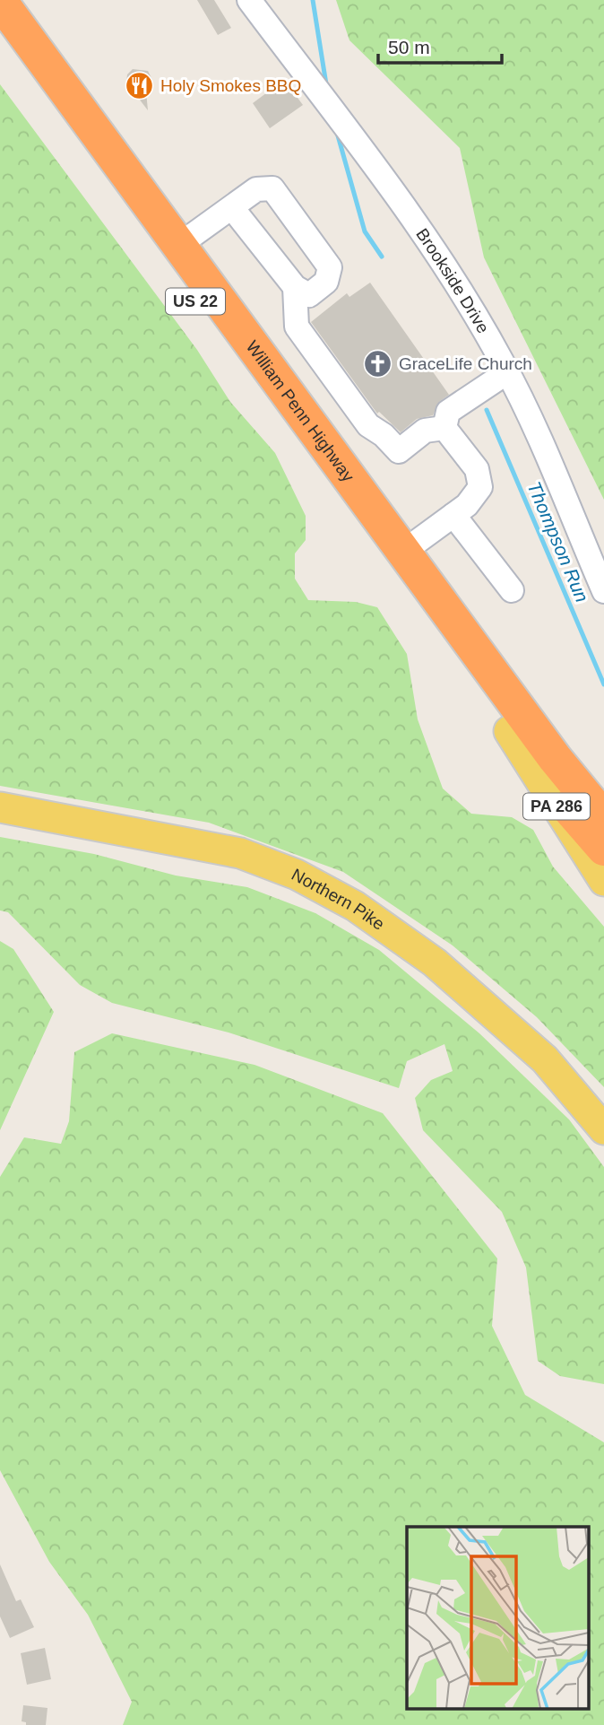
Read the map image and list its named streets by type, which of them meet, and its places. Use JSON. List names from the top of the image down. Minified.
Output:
{"streets":{"highway":["US 22","William Penn Highway"],"main road":["PA 286","Northern Pike"],"street":["Brookside Drive"]},"crossings":[["William Penn Highway","PA 286"]],"water":["Thompson Run"],"places":{"restaurant":["Holy Smokes BBQ"],"church":["GraceLife Church"]},"scale_bar":"50 m"}
